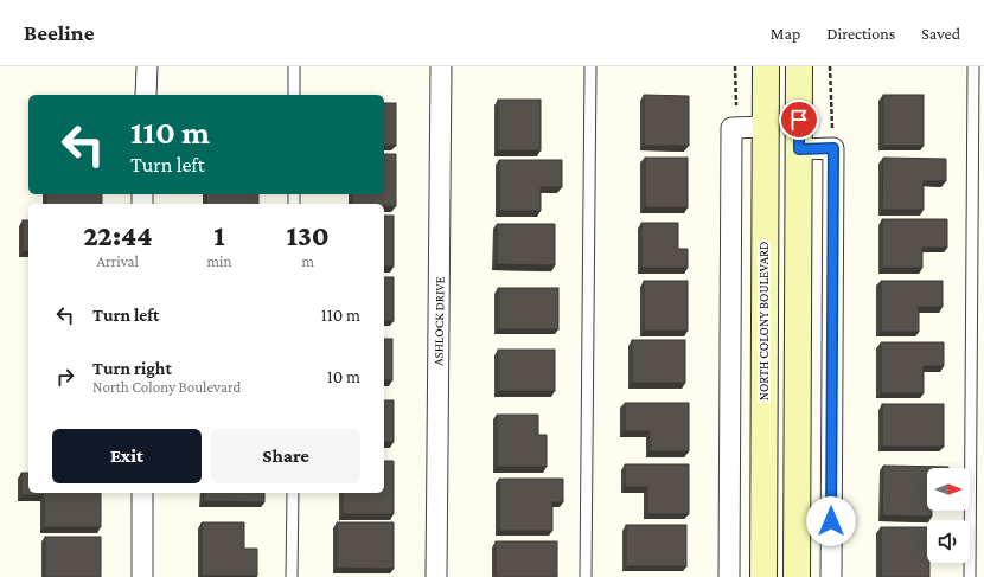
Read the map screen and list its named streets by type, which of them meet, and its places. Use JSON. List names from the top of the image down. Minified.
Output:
{"streets":{"main road":["NORTH COLONY BOULEVARD"],"street":["ASHLOCK DRIVE"]},"north":"right","page":{"header":"Beeline","nav":["Map","Directions","Saved"],"turn":["110 m","Turn left"],"eta":["22:44","Arrival","1","min","130","m"],"list":[{"name":"Turn left","value":"110 m"},{"name":"Turn right","note":"North Colony Boulevard","value":"10 m"}],"buttons":["Exit","Share"]}}
